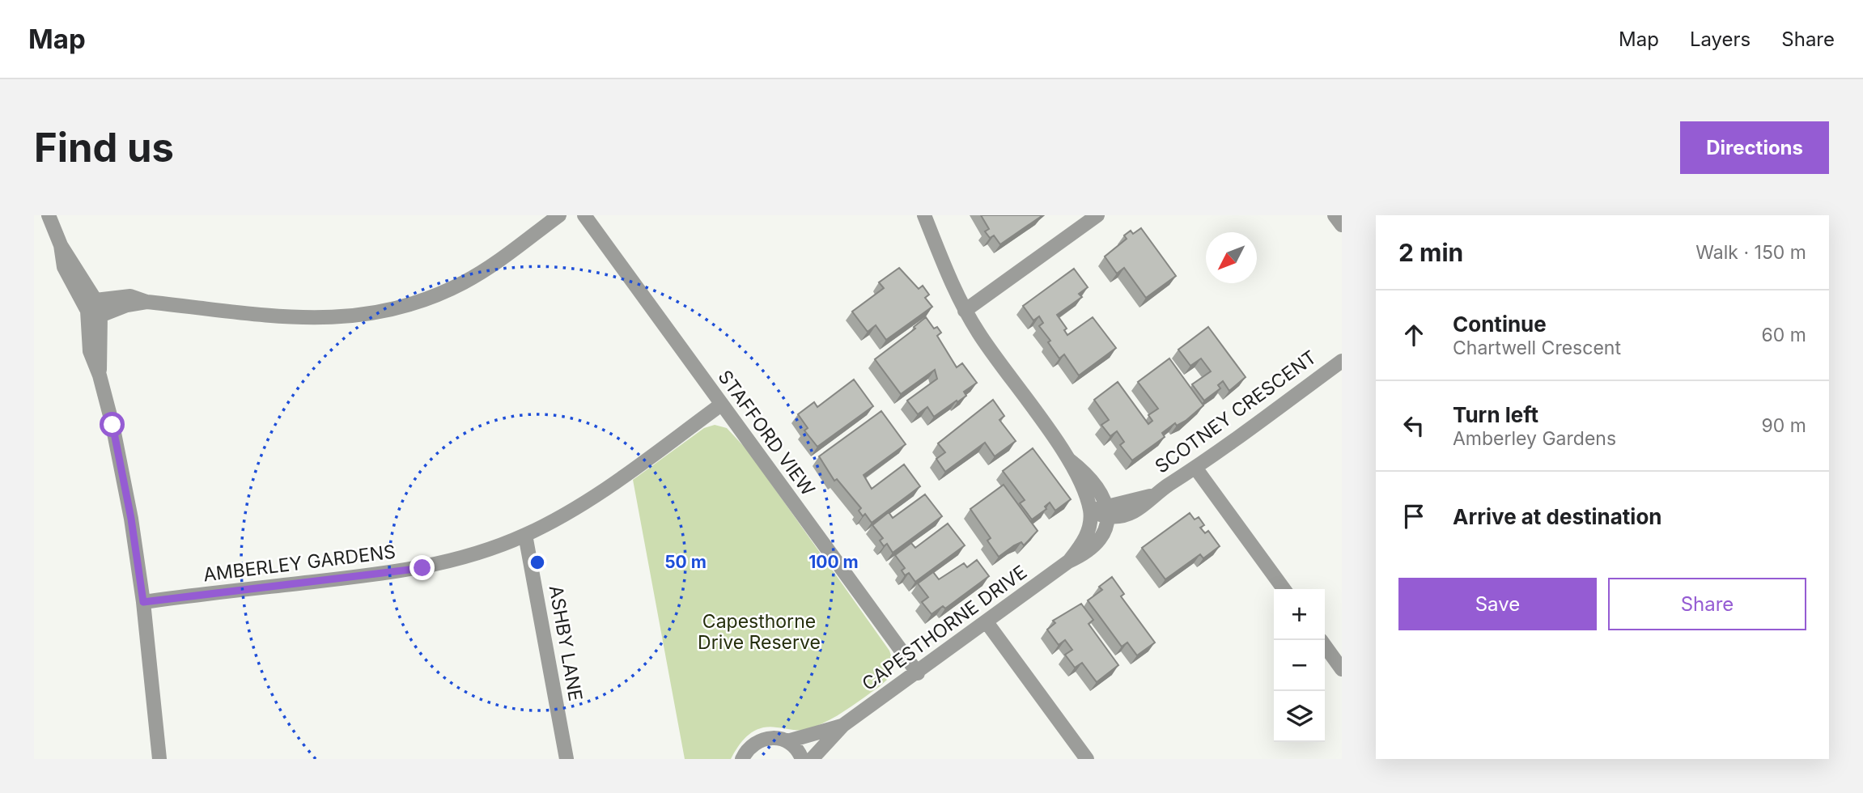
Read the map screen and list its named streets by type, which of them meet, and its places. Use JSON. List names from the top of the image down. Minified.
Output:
{"streets":{"street":["SCOTNEY CRESCENT","STAFFORD VIEW","AMBERLEY GARDENS","CAPESTHORNE DRIVE","ASHBY LANE"]},"crossings":[["SCOTNEY CRESCENT","CAPESTHORNE DRIVE"],["STAFFORD VIEW","AMBERLEY GARDENS"],["STAFFORD VIEW","CAPESTHORNE DRIVE"],["AMBERLEY GARDENS","ASHBY LANE"]],"parks":["Capesthorne Drive Reserve"],"north":"bottom left","page":{"header":"Map","nav":["Map","Layers","Share"],"buttons":["Directions",["Save","Share"]],"title":"Find us","heading":["2 min","Walk · 150 m"],"list":[["Continue","Chartwell Crescent","60 m"],["Turn left","Amberley Gardens","90 m"],"Arrive at destination"],"map_buttons":["+","−"]},"rings":["50 m","100 m"]}
